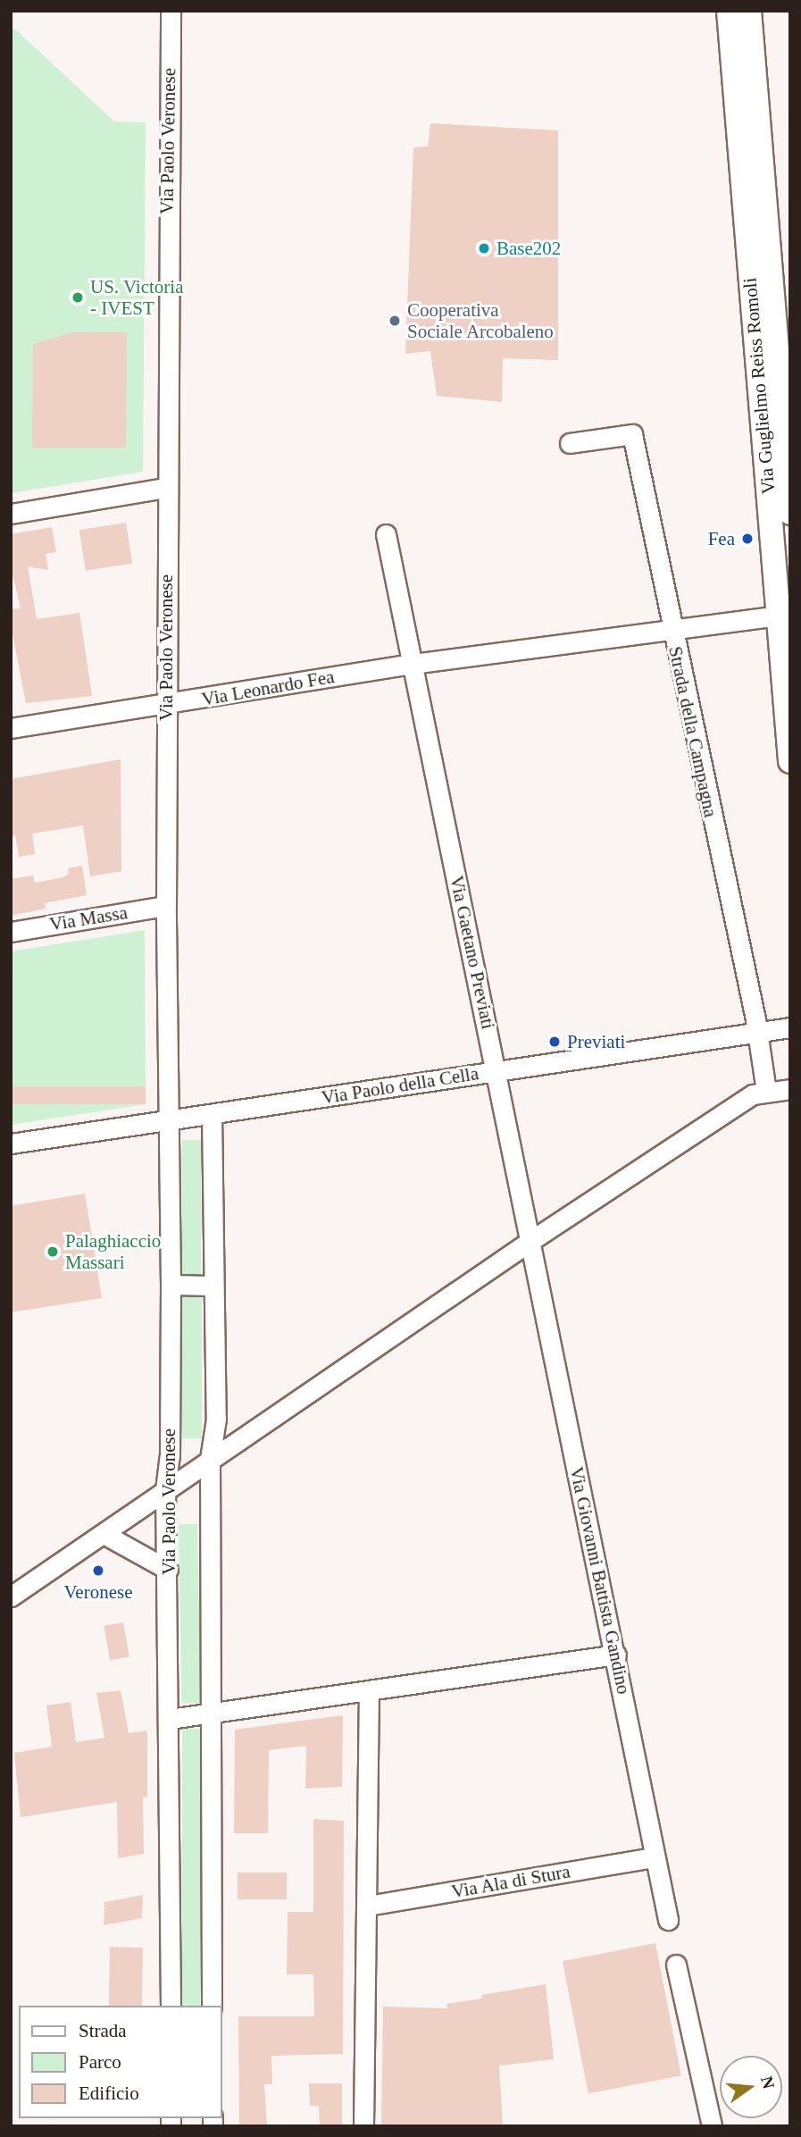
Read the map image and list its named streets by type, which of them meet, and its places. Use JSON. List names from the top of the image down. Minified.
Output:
{"streets":{"main road":["Via Guglielmo Reiss Romoli"],"street":["Via Paolo Veronese","Via Leonardo Fea","Strada della Campagna","Via Massa","Via Gaetano Previati","Via Paolo della Cella","Via Giovanni Battista Gandino","Via Ala di Stura"]},"crossings":[["Via Paolo Veronese","Via Leonardo Fea"],["Via Paolo Veronese","Via Massa"],["Via Paolo Veronese","Via Paolo della Cella"],["Via Guglielmo Reiss Romoli","Via Leonardo Fea"],["Via Leonardo Fea","Strada della Campagna"],["Via Leonardo Fea","Via Gaetano Previati"],["Strada della Campagna","Via Paolo della Cella"],["Via Gaetano Previati","Via Paolo della Cella"],["Via Gaetano Previati","Via Giovanni Battista Gandino"],["Via Giovanni Battista Gandino","Via Ala di Stura"]],"places":["Base202","US. Victoria - IVEST","Cooperativa Sociale Arcobaleno","Fea","Previati","Palaghiaccio Massari","Veronese"],"legend":["Strada","Parco","Edificio"],"north":"right"}
